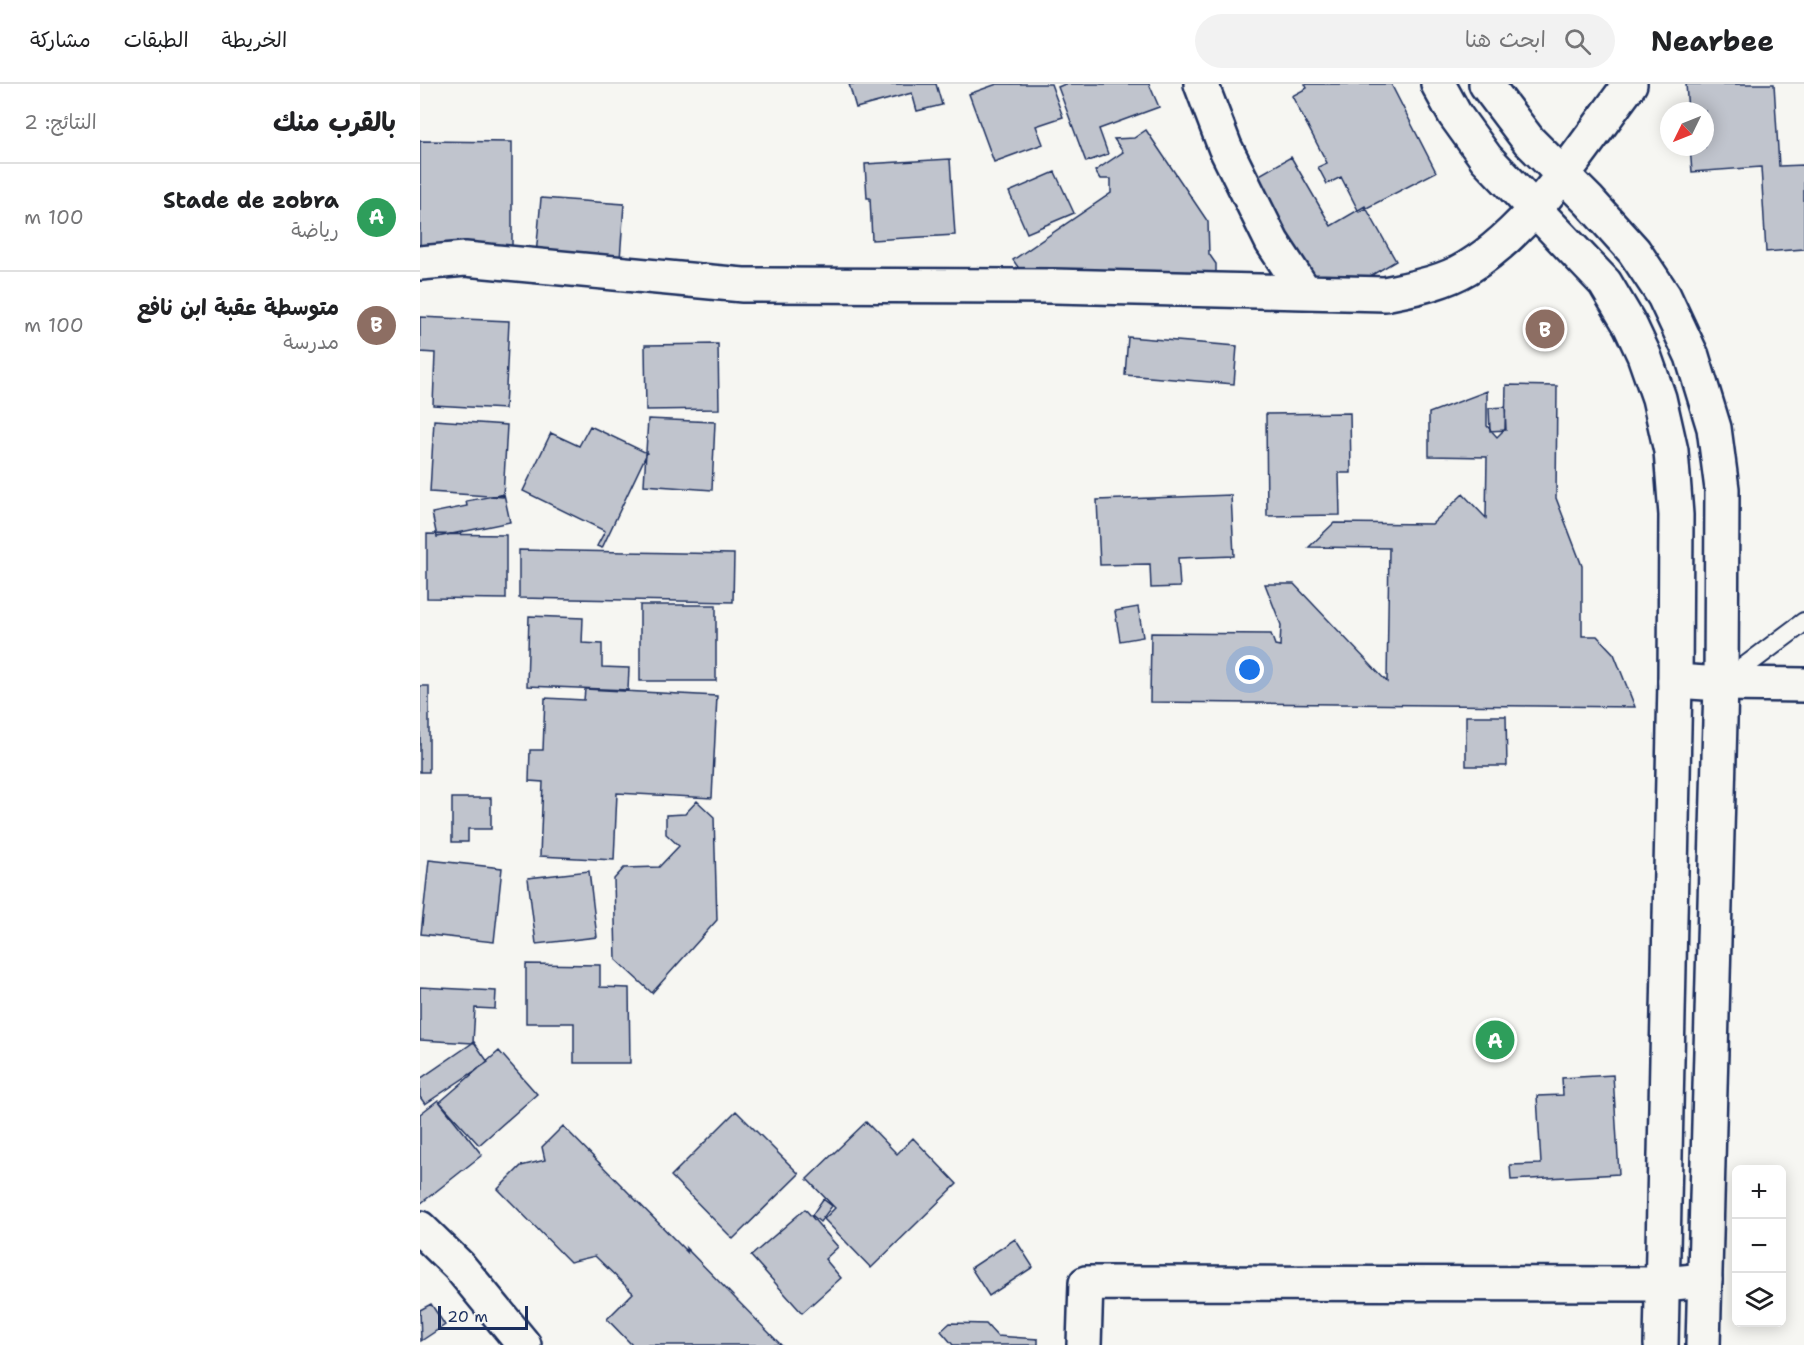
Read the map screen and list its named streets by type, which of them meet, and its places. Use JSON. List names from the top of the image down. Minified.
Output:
{"scale_bar":"20 m","north":"bottom left","page":{"header":"Nearbee","search":"ابحث هنا","nav":["الخريطة","الطبقات","مشاركة"],"heading":["بالقرب منك","النتائج: 2"],"list":[{"mark":"A","name":"Stade de zobra","note":"رياضة","value":"100 m"},{"mark":"B","name":"متوسطة عقبة ابن نافع","note":"مدرسة","value":"100 m"}],"pins":["B","A"],"map_buttons":["+","−"],"scale":"20 m"}}
